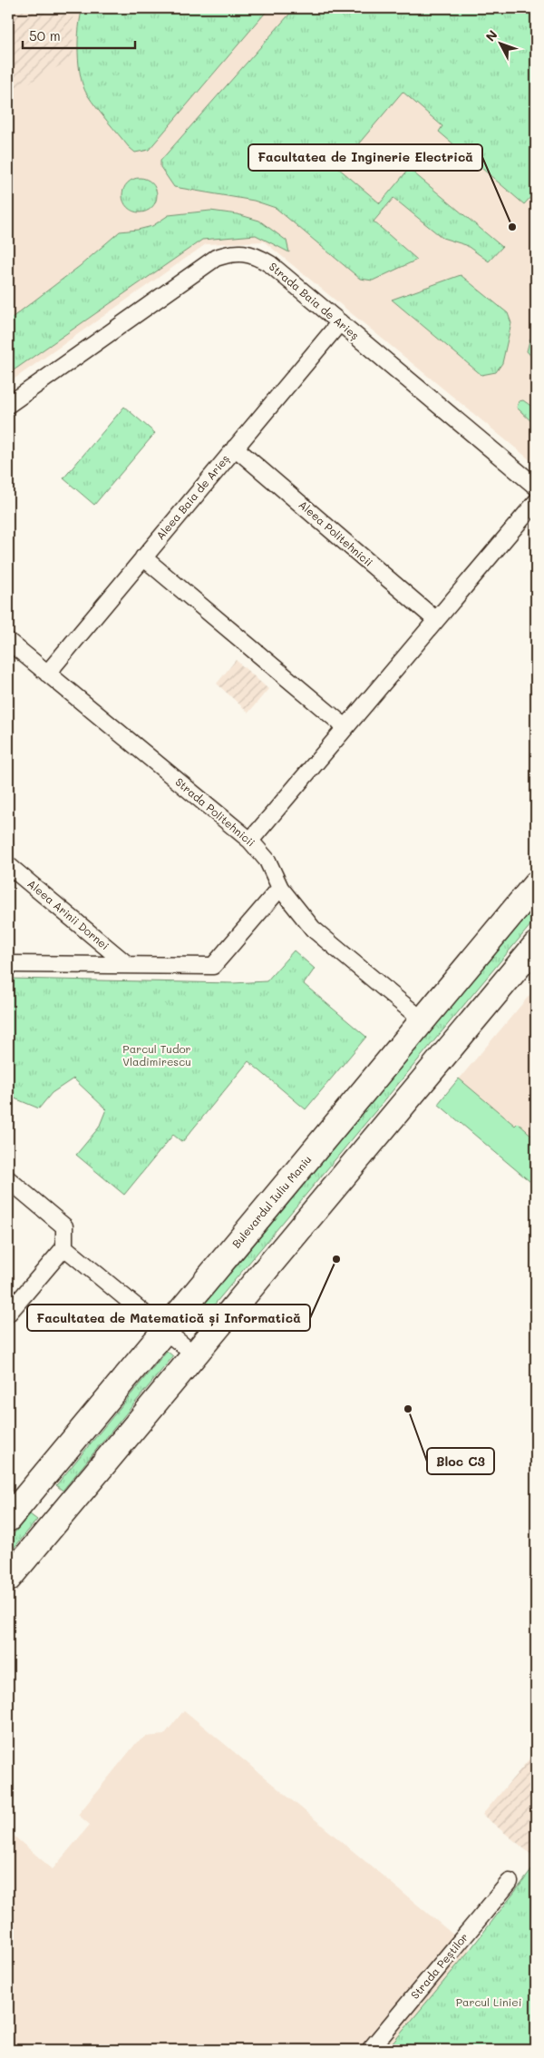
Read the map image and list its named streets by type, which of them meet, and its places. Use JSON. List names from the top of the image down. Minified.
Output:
{"streets":{"main road":["Bulevardul Iuliu Maniu"],"street":["Strada Baia de Arieș","Aleea Baia de Arieș","Aleea Politehnicii","Strada Politehnicii","Aleea Arinii Dornei","Strada Peștilor"]},"crossings":[["Strada Baia de Arieș","Aleea Baia de Arieș"],["Aleea Baia de Arieș","Aleea Politehnicii"],["Aleea Baia de Arieș","Strada Politehnicii"],["Strada Politehnicii","Aleea Arinii Dornei"],["Strada Politehnicii","Bulevardul Iuliu Maniu"]],"parks":["Parcul Tudor Vladimirescu","Parcul Liniei"],"places":["Facultatea de Inginerie Electrică","Facultatea de Matematică și Informatică","Bloc C3"],"scale_bar":"50 m","north":"top left"}
